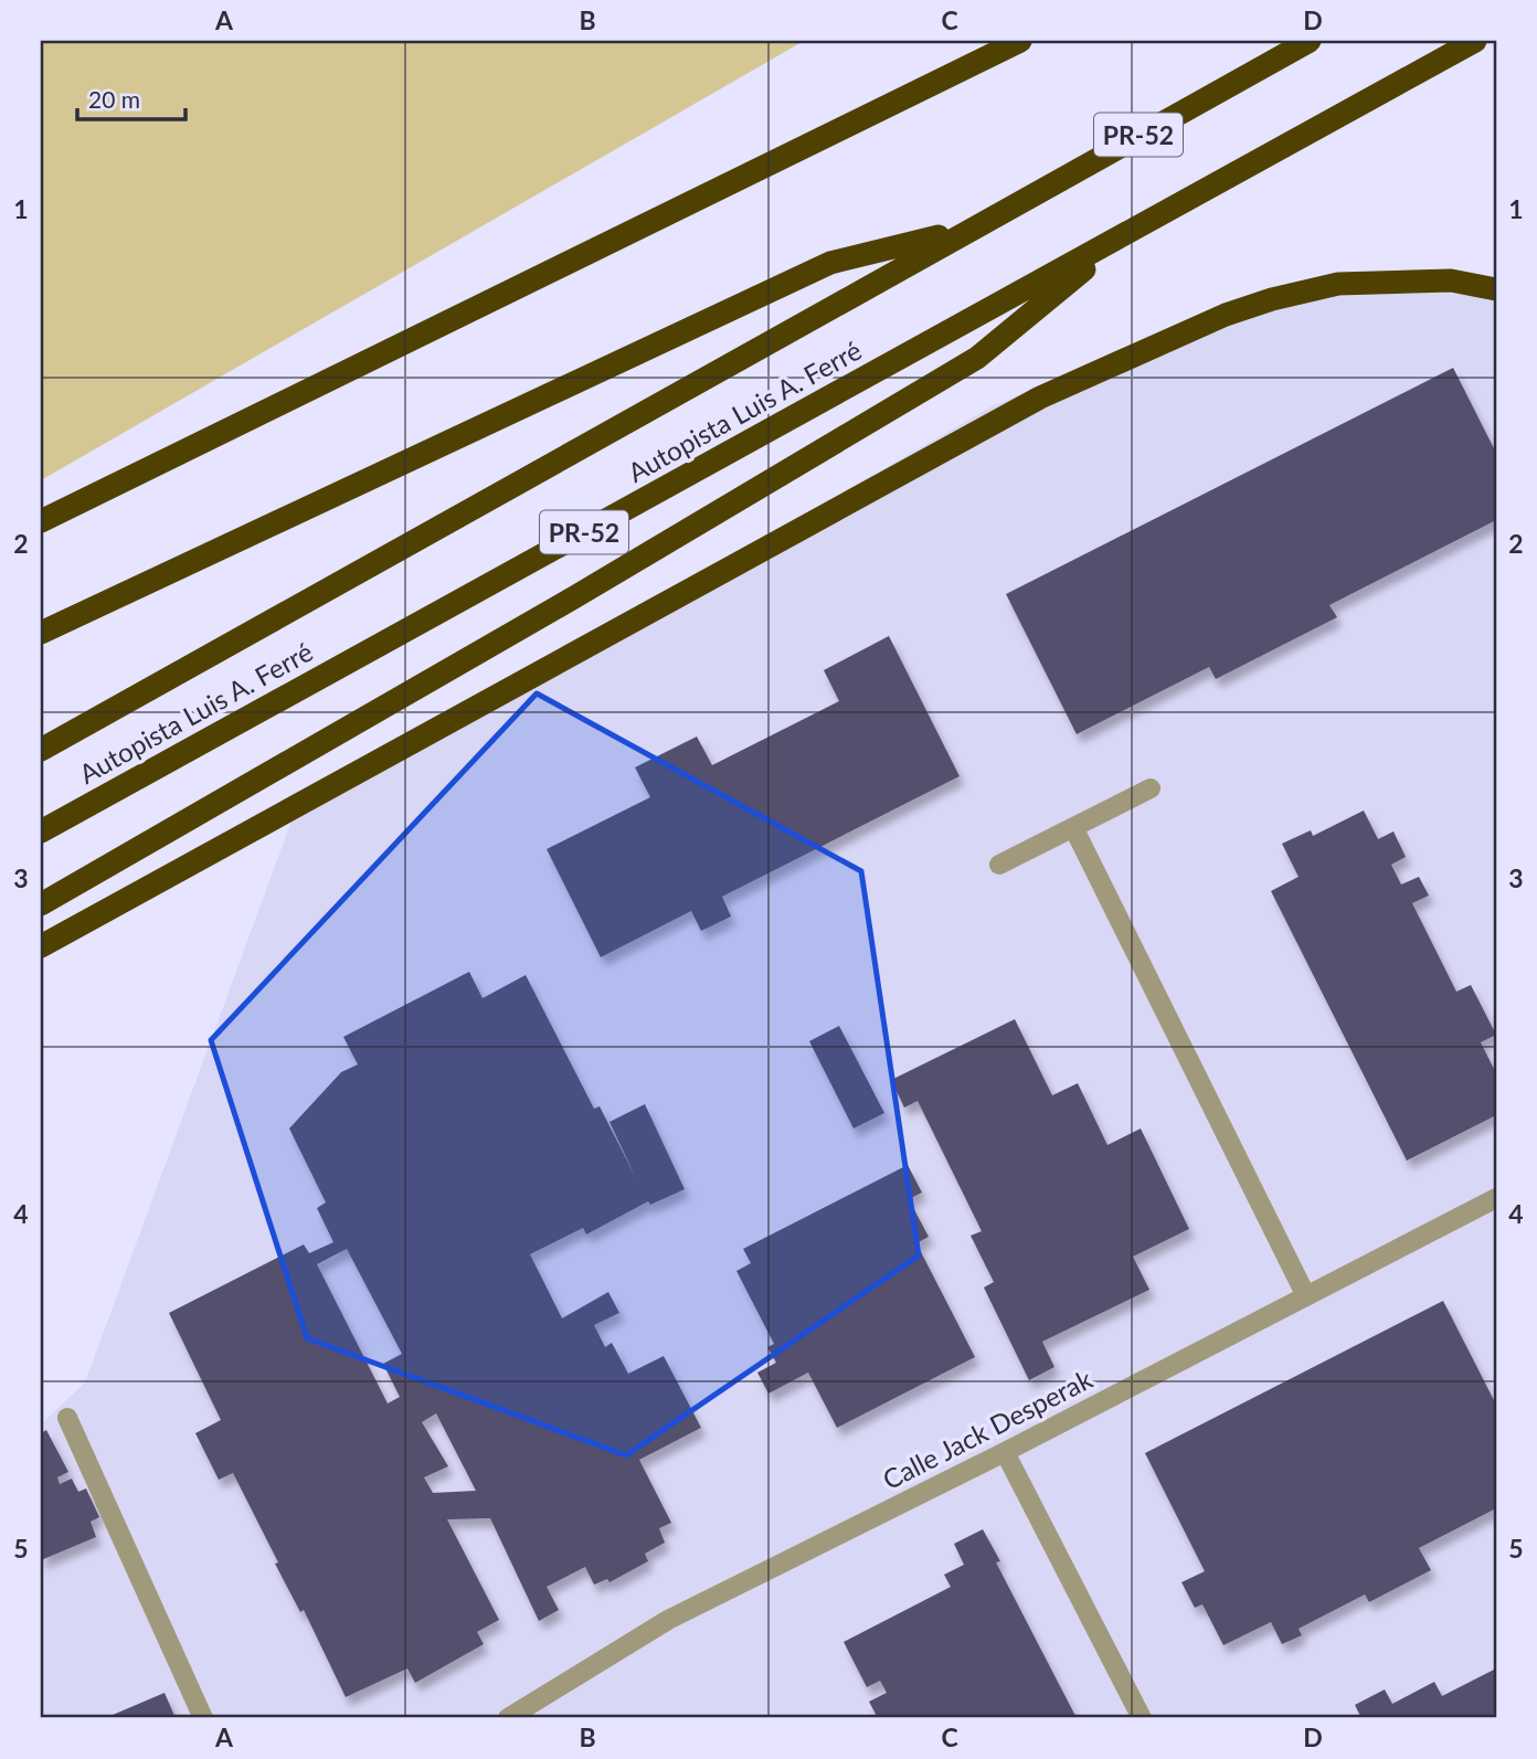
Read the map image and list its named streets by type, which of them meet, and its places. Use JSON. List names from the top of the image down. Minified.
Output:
{"streets":{"highway":["PR-52","Autopista Luis A. Ferré"],"street":["Calle Jack Desperak"]},"scale_bar":"20 m","grid":{"columns":["A","B","C","D"],"rows":["1","2","3","4","5"]}}
